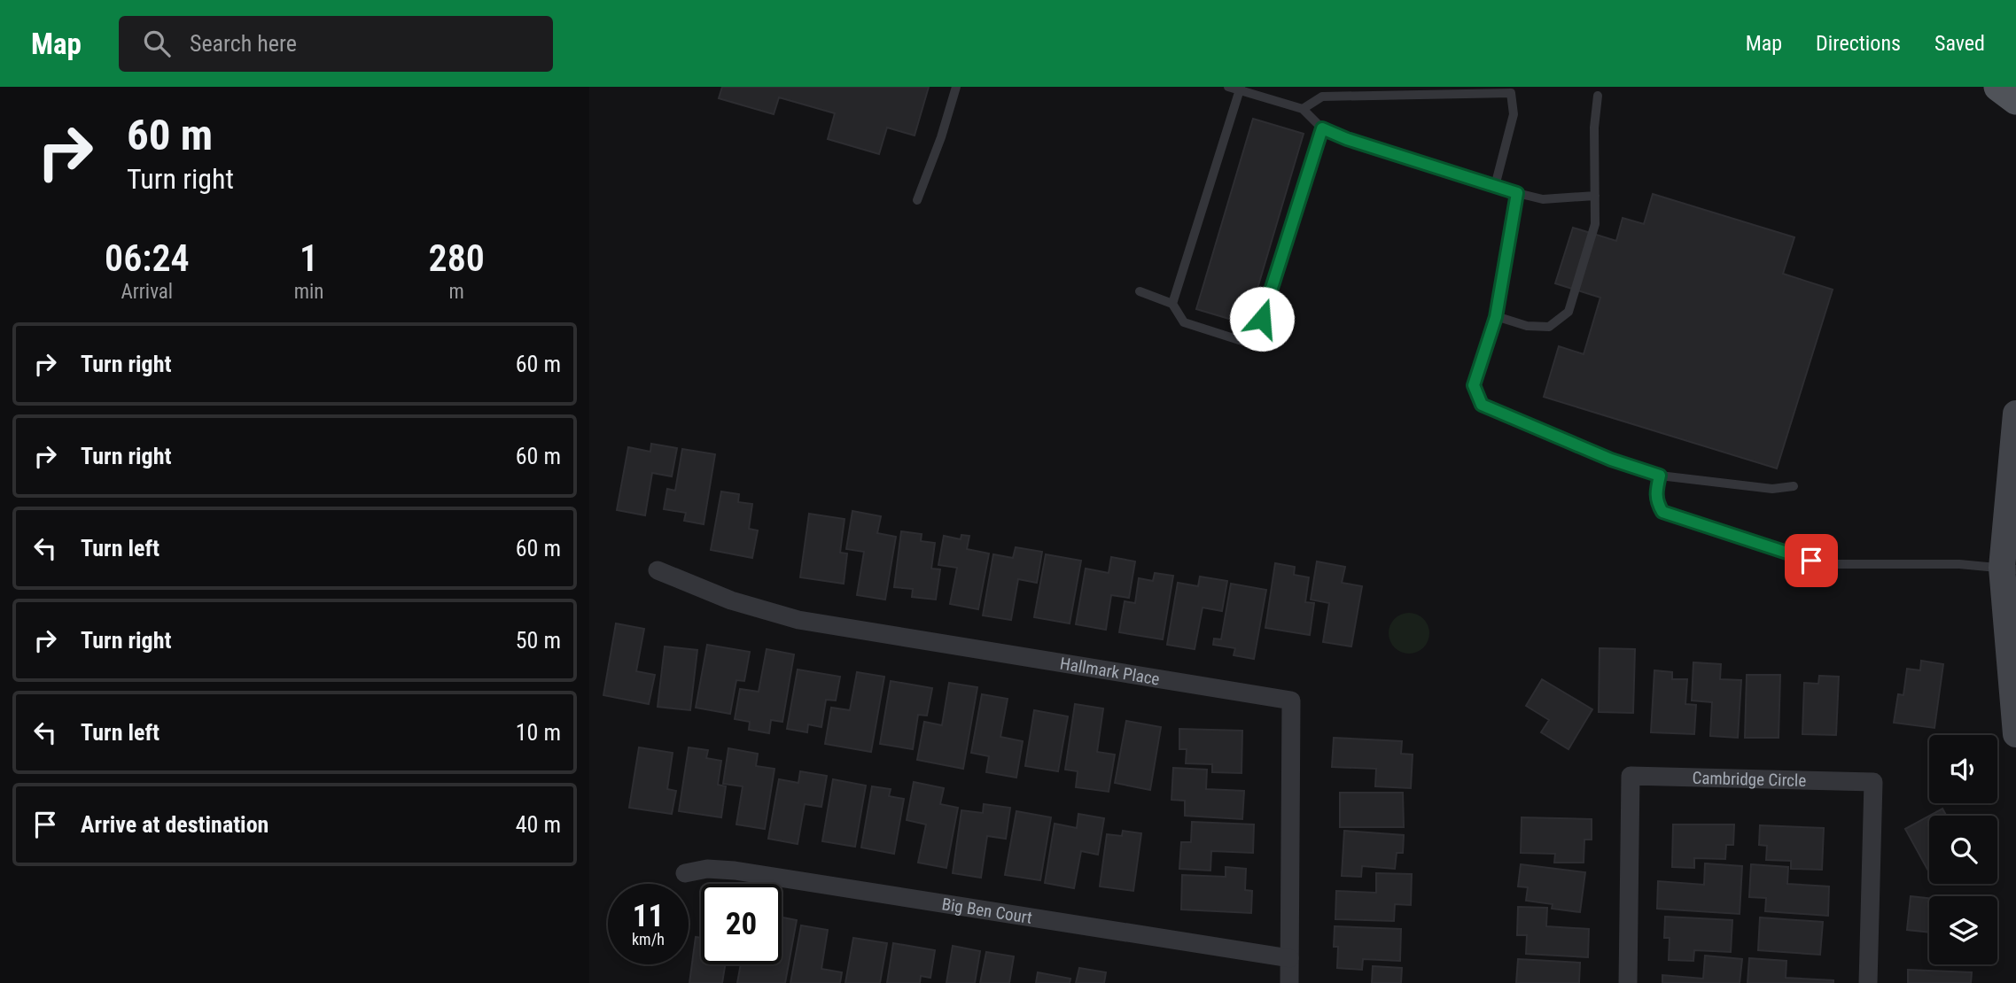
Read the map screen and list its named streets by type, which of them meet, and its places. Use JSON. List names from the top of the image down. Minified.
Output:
{"streets":{"street":["Hallmark Place","Cambridge Circle","Big Ben Court"]},"crossings":[["Hallmark Place","Big Ben Court"]],"page":{"header":"Map","search":"Search here","nav":["Map","Directions","Saved"],"turn":["60 m","Turn right"],"eta":["06:24","Arrival","1","min","280","m"],"list":[{"name":"Turn right","value":"60 m"},{"name":"Turn right","value":"60 m"},{"name":"Turn left","value":"60 m"},{"name":"Turn right","value":"50 m"},{"name":"Turn left","value":"10 m"},{"name":"Arrive at destination","value":"40 m"}],"speed":"11 km/h","limit":"20"}}
